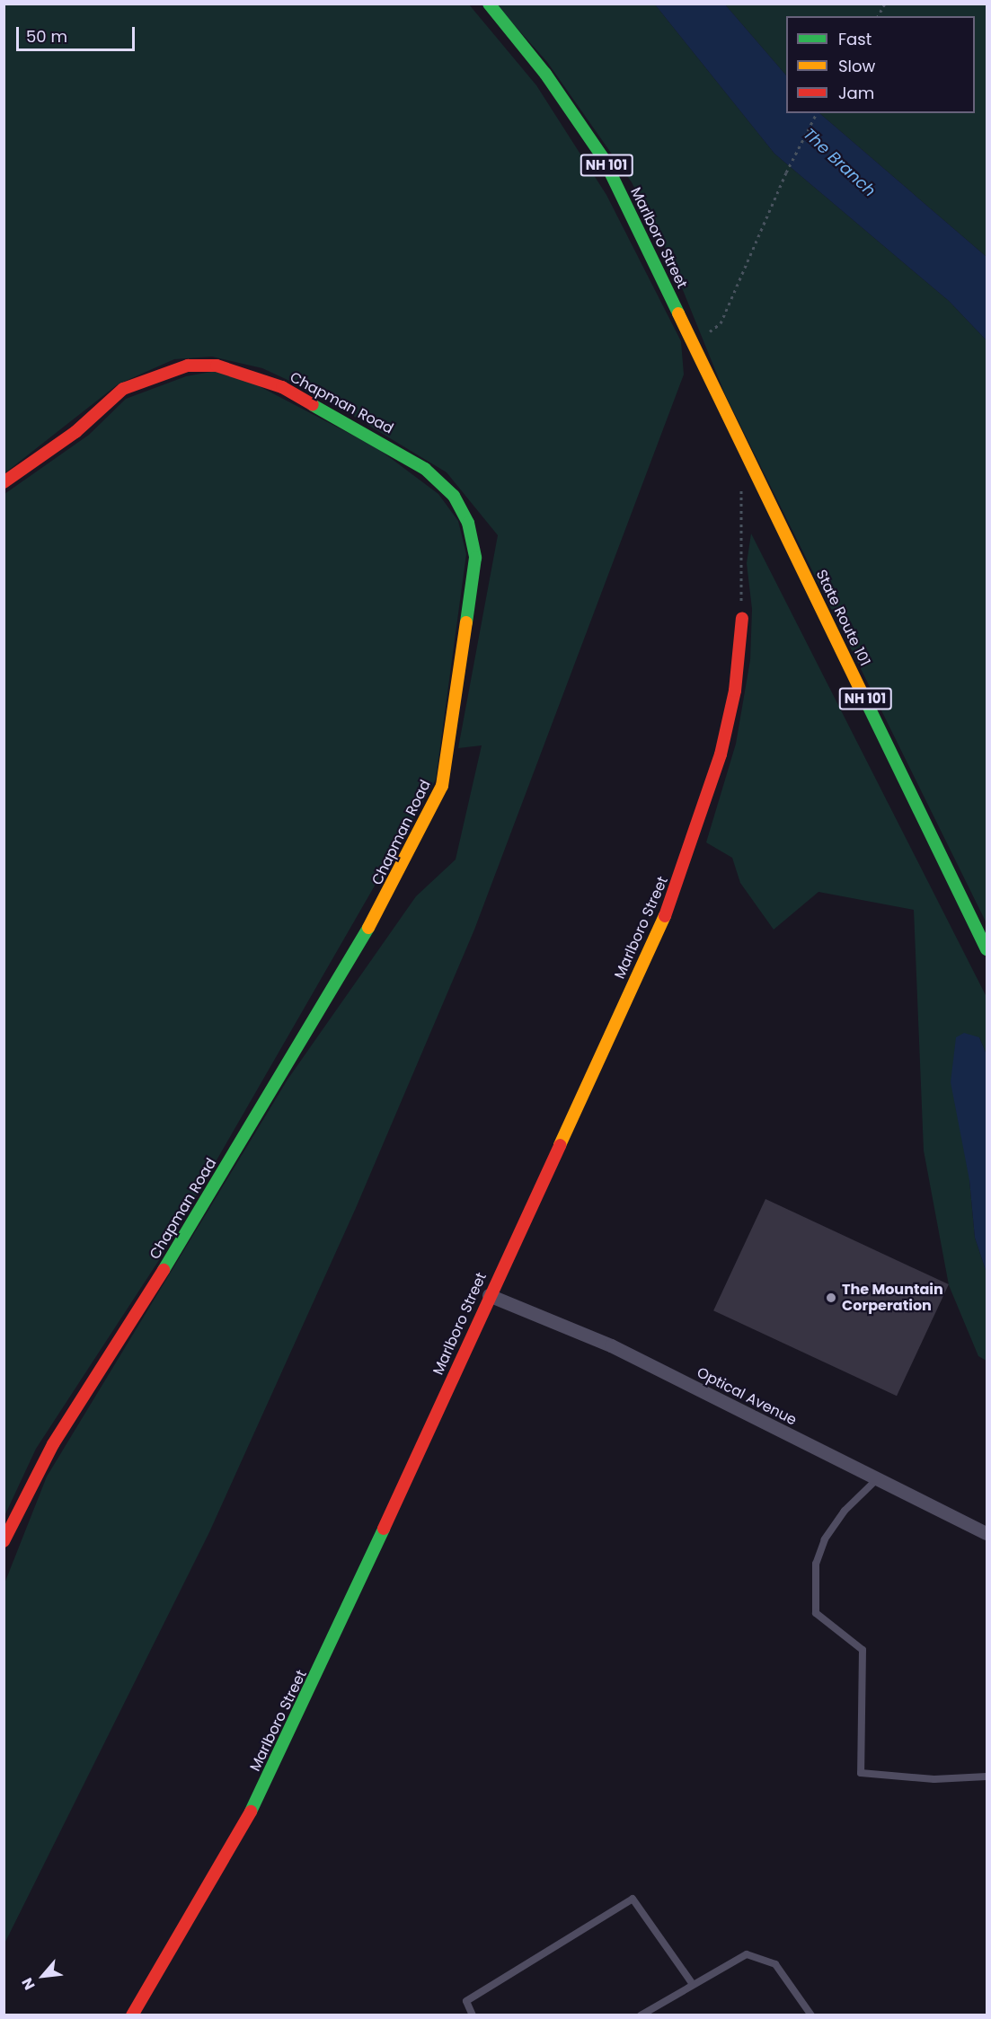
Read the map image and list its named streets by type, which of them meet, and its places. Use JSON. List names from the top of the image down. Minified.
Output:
{"streets":{"main road":["NH 101","Marlboro Street","Chapman Road","State Route 101"],"street":["Optical Avenue"]},"crossings":[["Marlboro Street","State Route 101"],["Marlboro Street","Optical Avenue"]],"water":["The Branch"],"places":["The Mountain Corperation"],"legend":["Fast","Slow","Jam"],"scale_bar":"50 m","north":"bottom left"}
